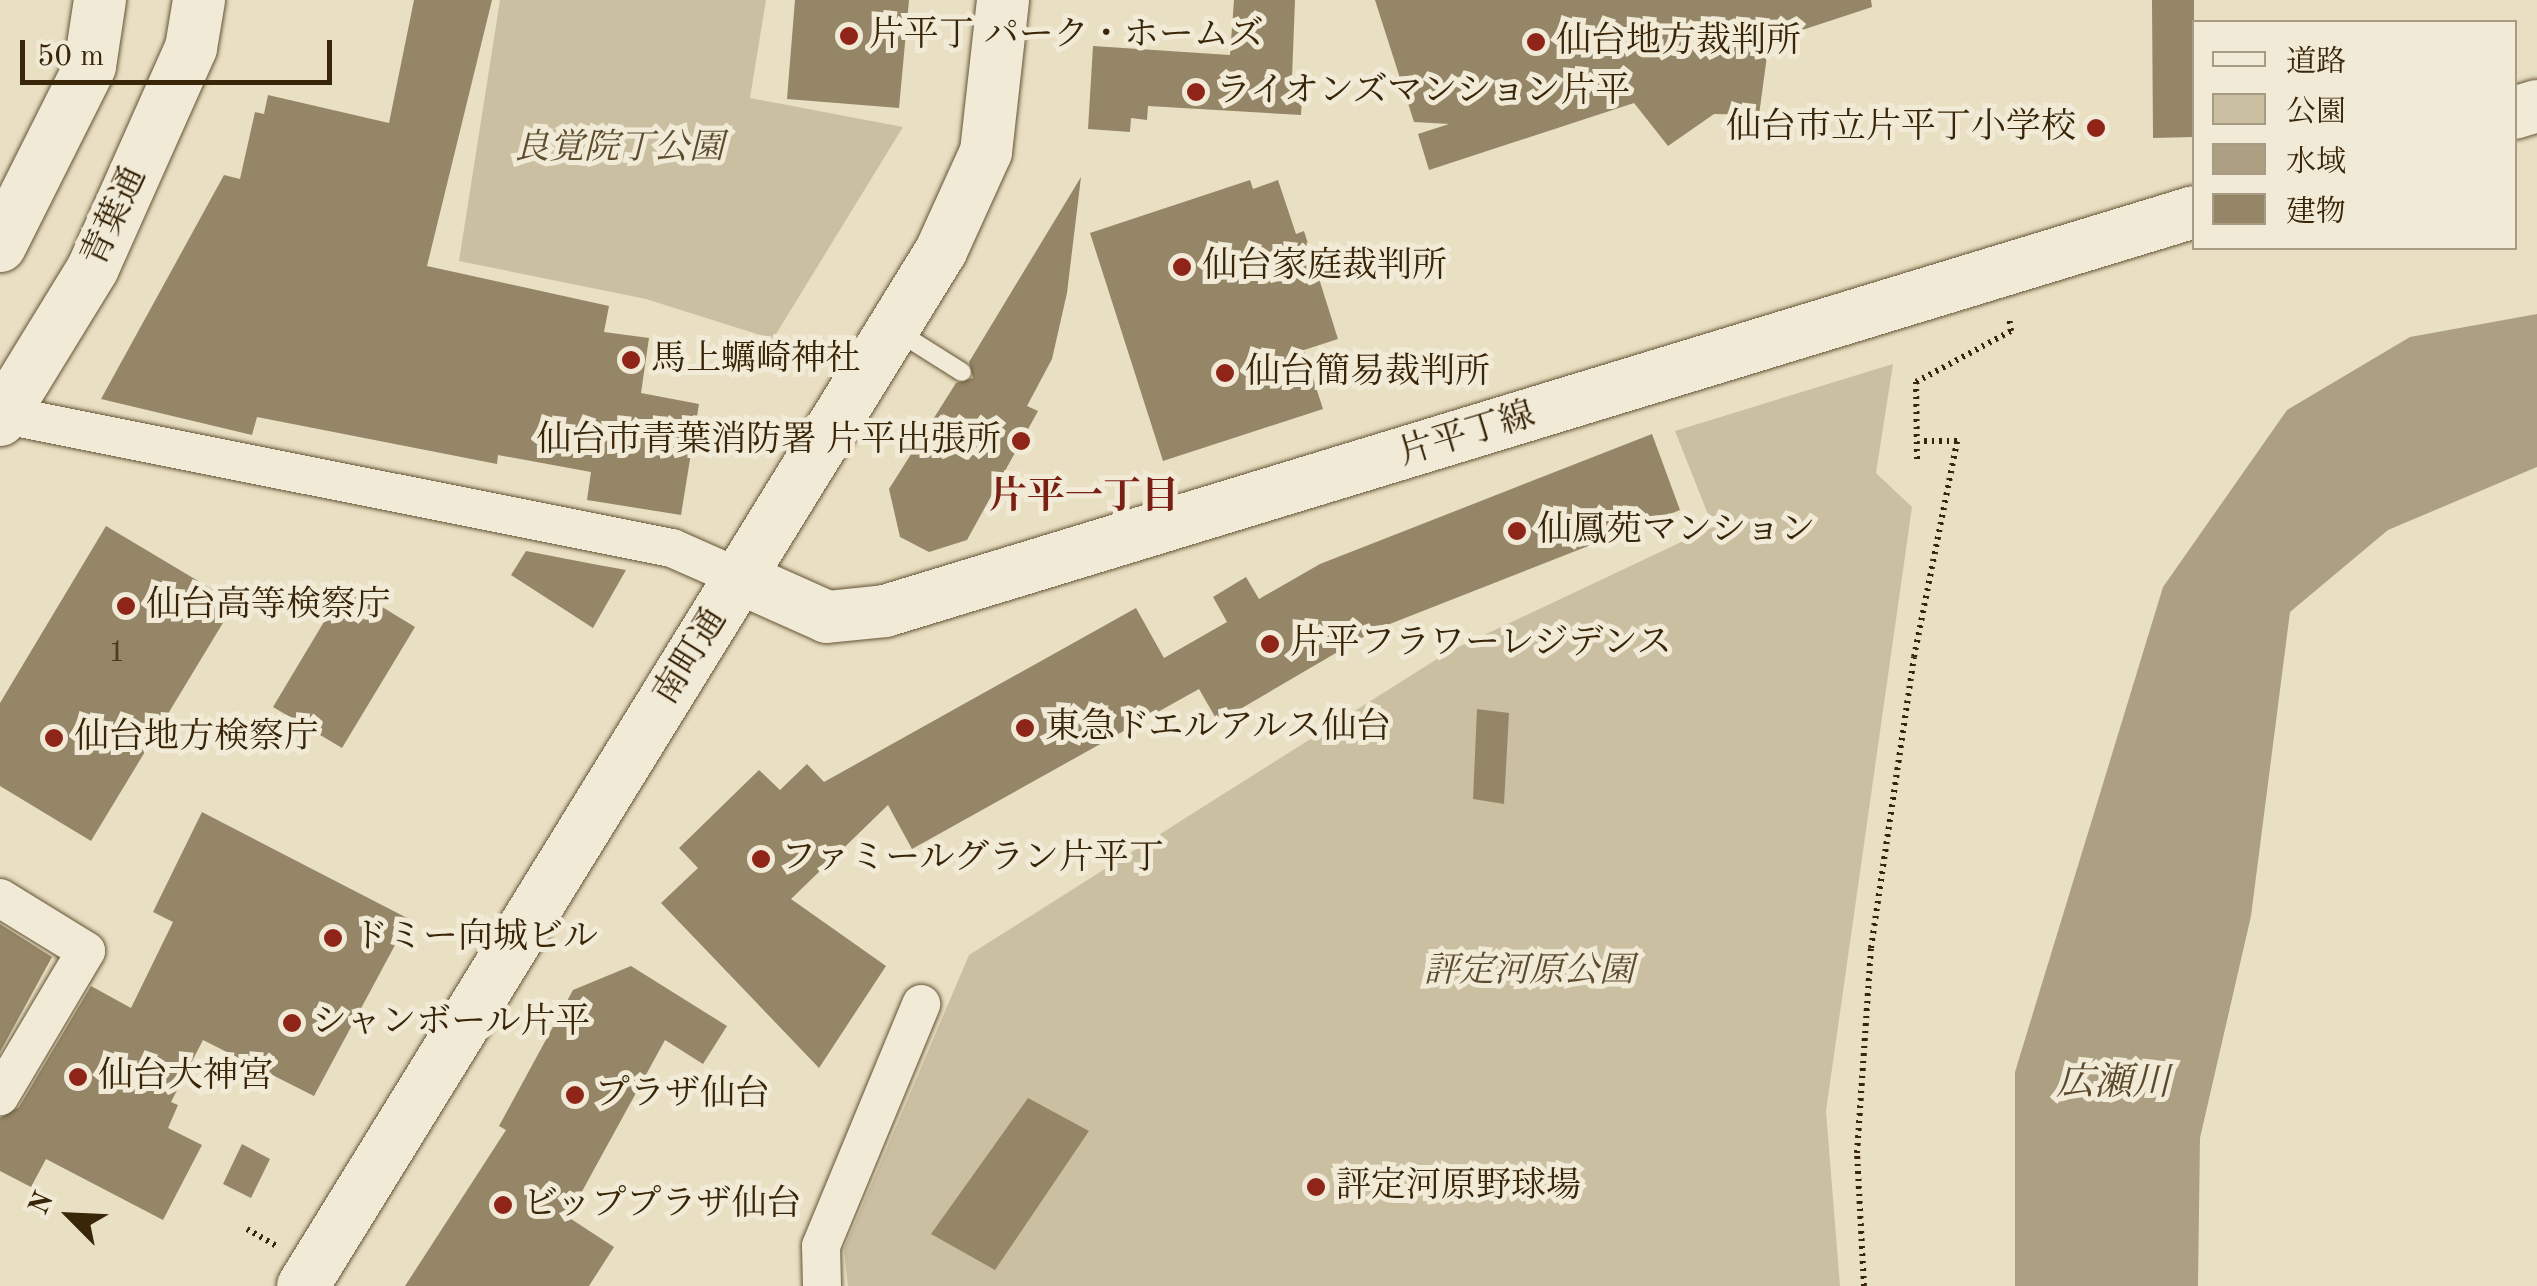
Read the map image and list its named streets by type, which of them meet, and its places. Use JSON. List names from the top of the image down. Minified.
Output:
{"streets":{"street":["青葉通","片平丁線","南町通"]},"crossings":[["片平丁線","南町通"]],"districts":["片平一丁目"],"water":["広瀬川"],"parks":["良覚院丁公園","評定河原公園"],"places":["片平丁 パーク・ホームズ","仙台地方裁判所","ライオンズマンション片平","仙台市立片平丁小学校","仙台家庭裁判所","馬上蠣崎神社","仙台簡易裁判所","仙台市青葉消防署 片平出張所","仙鳳苑マンション","仙台高等検察庁","片平フラワーレジデンス","東急ドエルアルス仙台","仙台地方検察庁","ファミールグラン片平丁","ドミー向城ビル","シャンボール片平","仙台大神宮","プラザ仙台","評定河原野球場","ビッププラザ仙台"],"house_numbers":["1"],"legend":["道路","公園","水域","建物"],"scale_bar":"50 m","north":"top left"}
